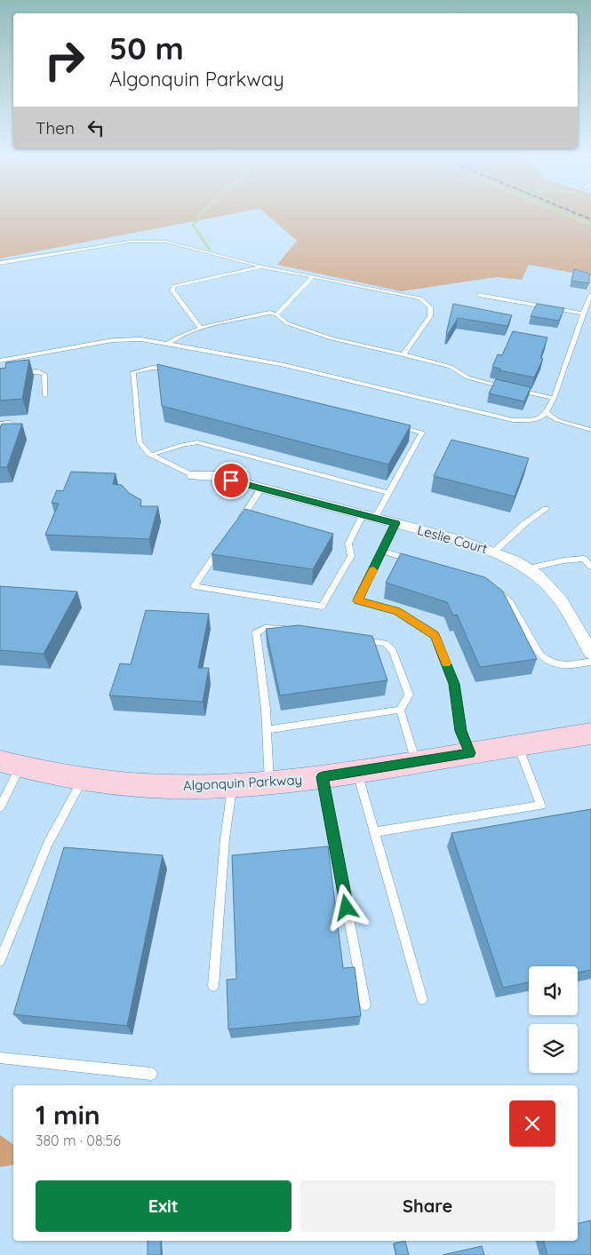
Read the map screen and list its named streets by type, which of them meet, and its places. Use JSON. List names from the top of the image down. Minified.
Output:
{"streets":{"street":["Leslie Court","Algonquin Parkway"]},"page":{"turn":["50 m","Algonquin Parkway"],"then":"Then","heading":["1 min","380 m · 08:56"],"buttons":["Exit","Share"]}}
